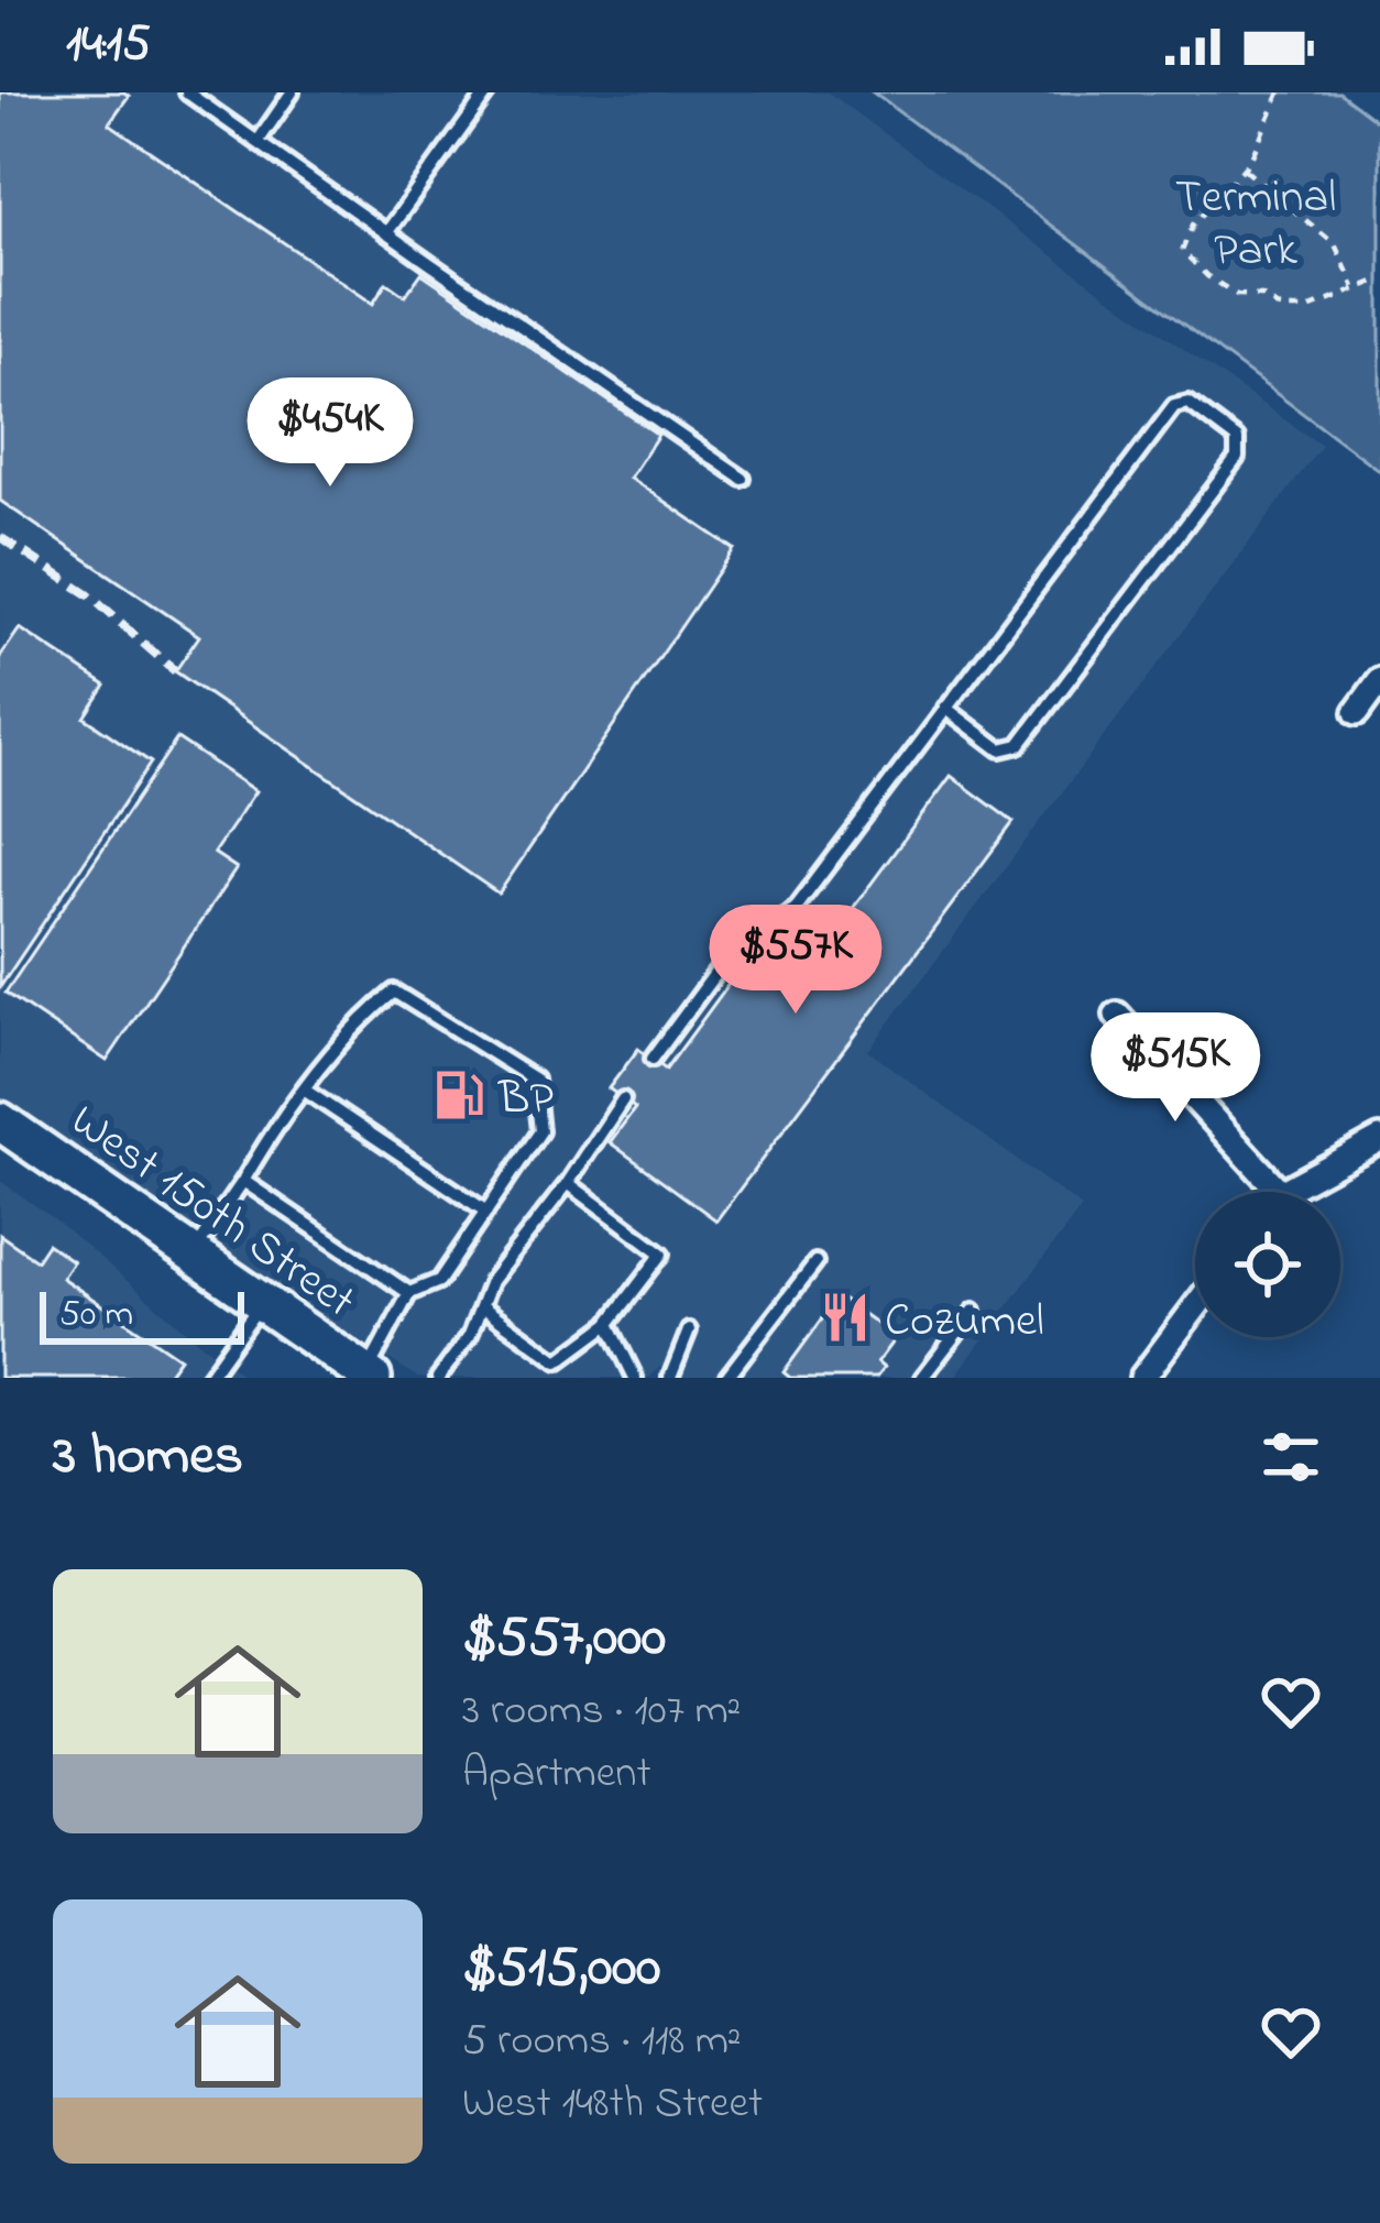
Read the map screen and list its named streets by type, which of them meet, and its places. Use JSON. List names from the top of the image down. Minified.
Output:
{"streets":{"main road":["West 150th Street"]},"parks":["Terminal Park"],"places":{"fuel station":["BP"],"restaurant":["Cozumel"]},"scale_bar":"50 m","page":{"status":"14:15","price":["$454K","$557K","$515K"],"scale":"50 m","heading":"3 homes","list":[{"name":"$557,000","note":"3 rooms · 107 m² · Apartment"},{"name":"$515,000","note":"5 rooms · 118 m² · West 148th Street"}]}}
